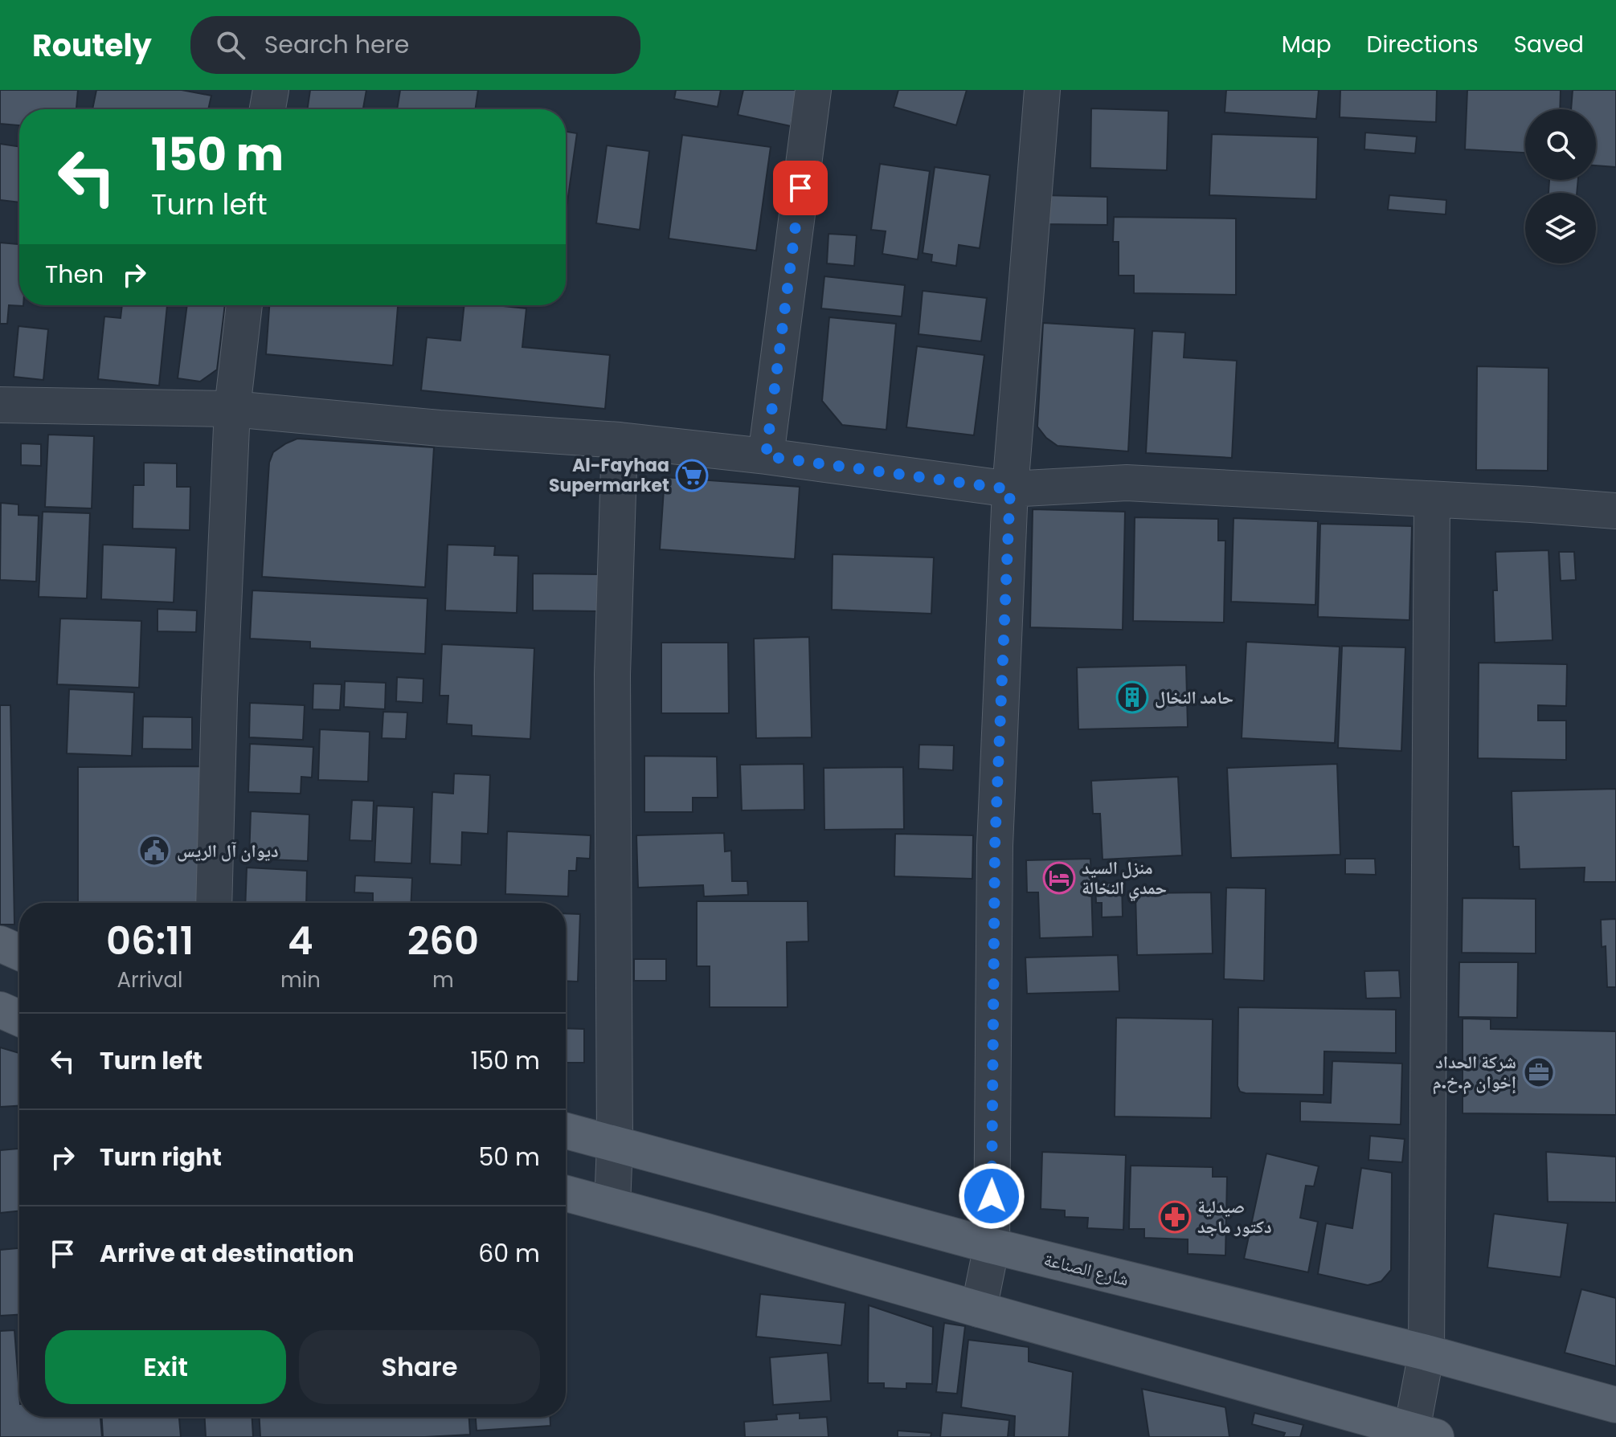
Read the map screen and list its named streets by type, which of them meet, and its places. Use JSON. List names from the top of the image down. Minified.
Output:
{"streets":{"main road":["شارع الصناعة"]},"places":{"supermarket":["Al-Fayhaa Supermarket"],"building":["حامد النخال"],"public building":["ديوان آل الريس"],"hotel":["منزل السيد حمدي النخالة"],"office":["شركة الحداد إخوان م.خ.م"],"pharmacy":["صيدلية دكتور ماجد"]},"page":{"header":"Routely","search":"Search here","nav":["Map","Directions","Saved"],"turn":["150 m","Turn left"],"then":"Then","eta":["06:11","Arrival","4","min","260","m"],"list":[{"name":"Turn left","value":"150 m"},{"name":"Turn right","value":"50 m"},{"name":"Arrive at destination","value":"60 m"}],"buttons":["Exit","Share"]}}
